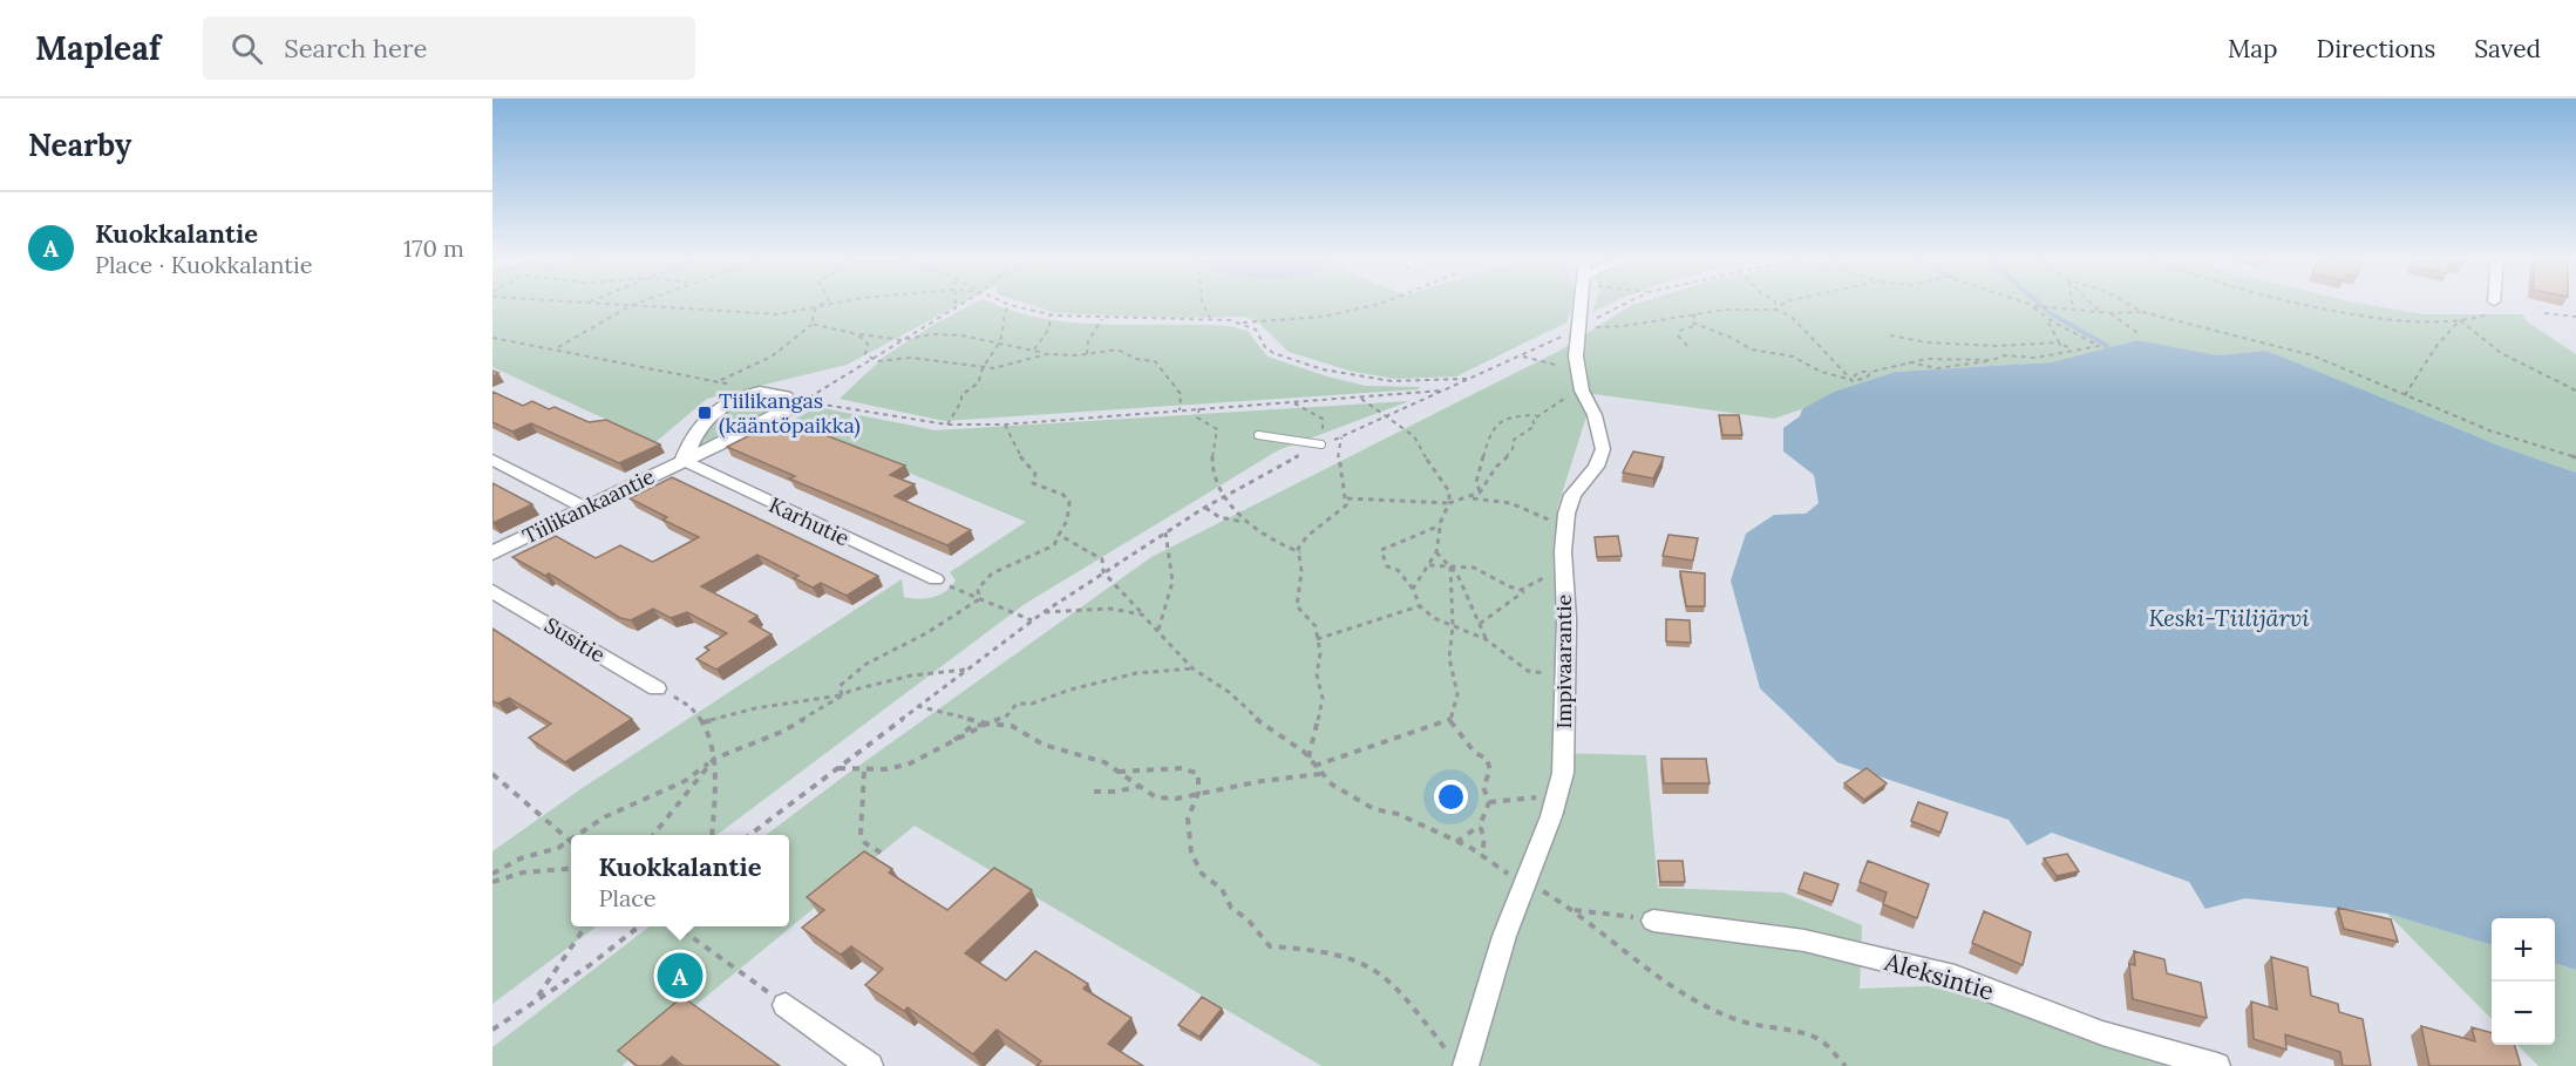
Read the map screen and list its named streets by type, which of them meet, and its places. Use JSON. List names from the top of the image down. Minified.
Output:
{"streets":{"street":["Tiilikankaantie","Karhutie","Susitie","Impivaarantie","Aleksintie"]},"crossings":[["Tiilikankaantie","Karhutie"]],"water":["Keski-Tiilijärvi"],"places":{"transit":["Tiilikangas (kääntöpaikka)"]},"page":{"header":"Mapleaf","search":"Search here","nav":["Map","Directions","Saved"],"heading":"Nearby","list":[{"mark":"A","name":"Kuokkalantie","note":"Place · Kuokkalantie","value":"170 m"}],"popup":["Kuokkalantie","Place"],"map_buttons":["+","−"],"pins":"A"}}
